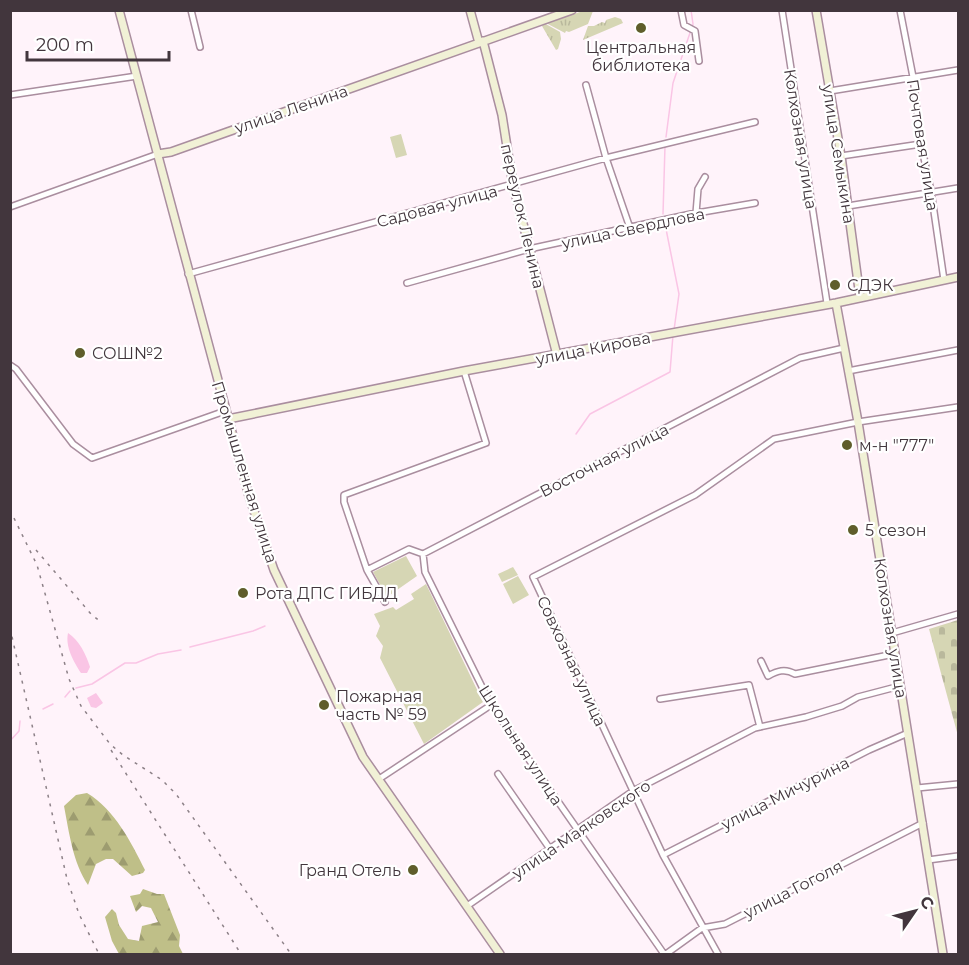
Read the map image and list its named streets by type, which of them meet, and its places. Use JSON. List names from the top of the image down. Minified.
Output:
{"streets":{"main road":["улица Ленина","Колхозная улица","улица Семыкина","переулок Ленина","улица Кирова","Промышленная улица"],"street":["Почтовая улица","Садовая улица","улица Свердлова","Восточная улица","Совхозная улица","Школьная улица","улица Мичурина","улица Маяковского","улица Гоголя"]},"crossings":[["улица Ленина","переулок Ленина"],["улица Ленина","Промышленная улица"],["Колхозная улица","улица Кирова"],["Колхозная улица","Восточная улица"],["Колхозная улица","Совхозная улица"],["Колхозная улица","улица Мичурина"],["Колхозная улица","улица Маяковского"],["Колхозная улица","улица Гоголя"],["Почтовая улица","улица Кирова"],["улица Семыкина","улица Кирова"],["Садовая улица","переулок Ленина"],["Садовая улица","Промышленная улица"],["переулок Ленина","улица Свердлова"],["переулок Ленина","улица Кирова"],["улица Кирова","Промышленная улица"],["Восточная улица","Школьная улица"],["Промышленная улица","улица Маяковского"],["Совхозная улица","улица Мичурина"],["Совхозная улица","улица Маяковского"],["Совхозная улица","улица Гоголя"],["Школьная улица","улица Маяковского"],["Школьная улица","улица Гоголя"]],"places":["Центральная библиотека","СДЭК","СОШ№2","м-н \"777\"","5 сезон","Рота ДПС ГИБДД","Пожарная часть № 59","Гранд Отель"],"scale_bar":"200 m","north":"top right"}
